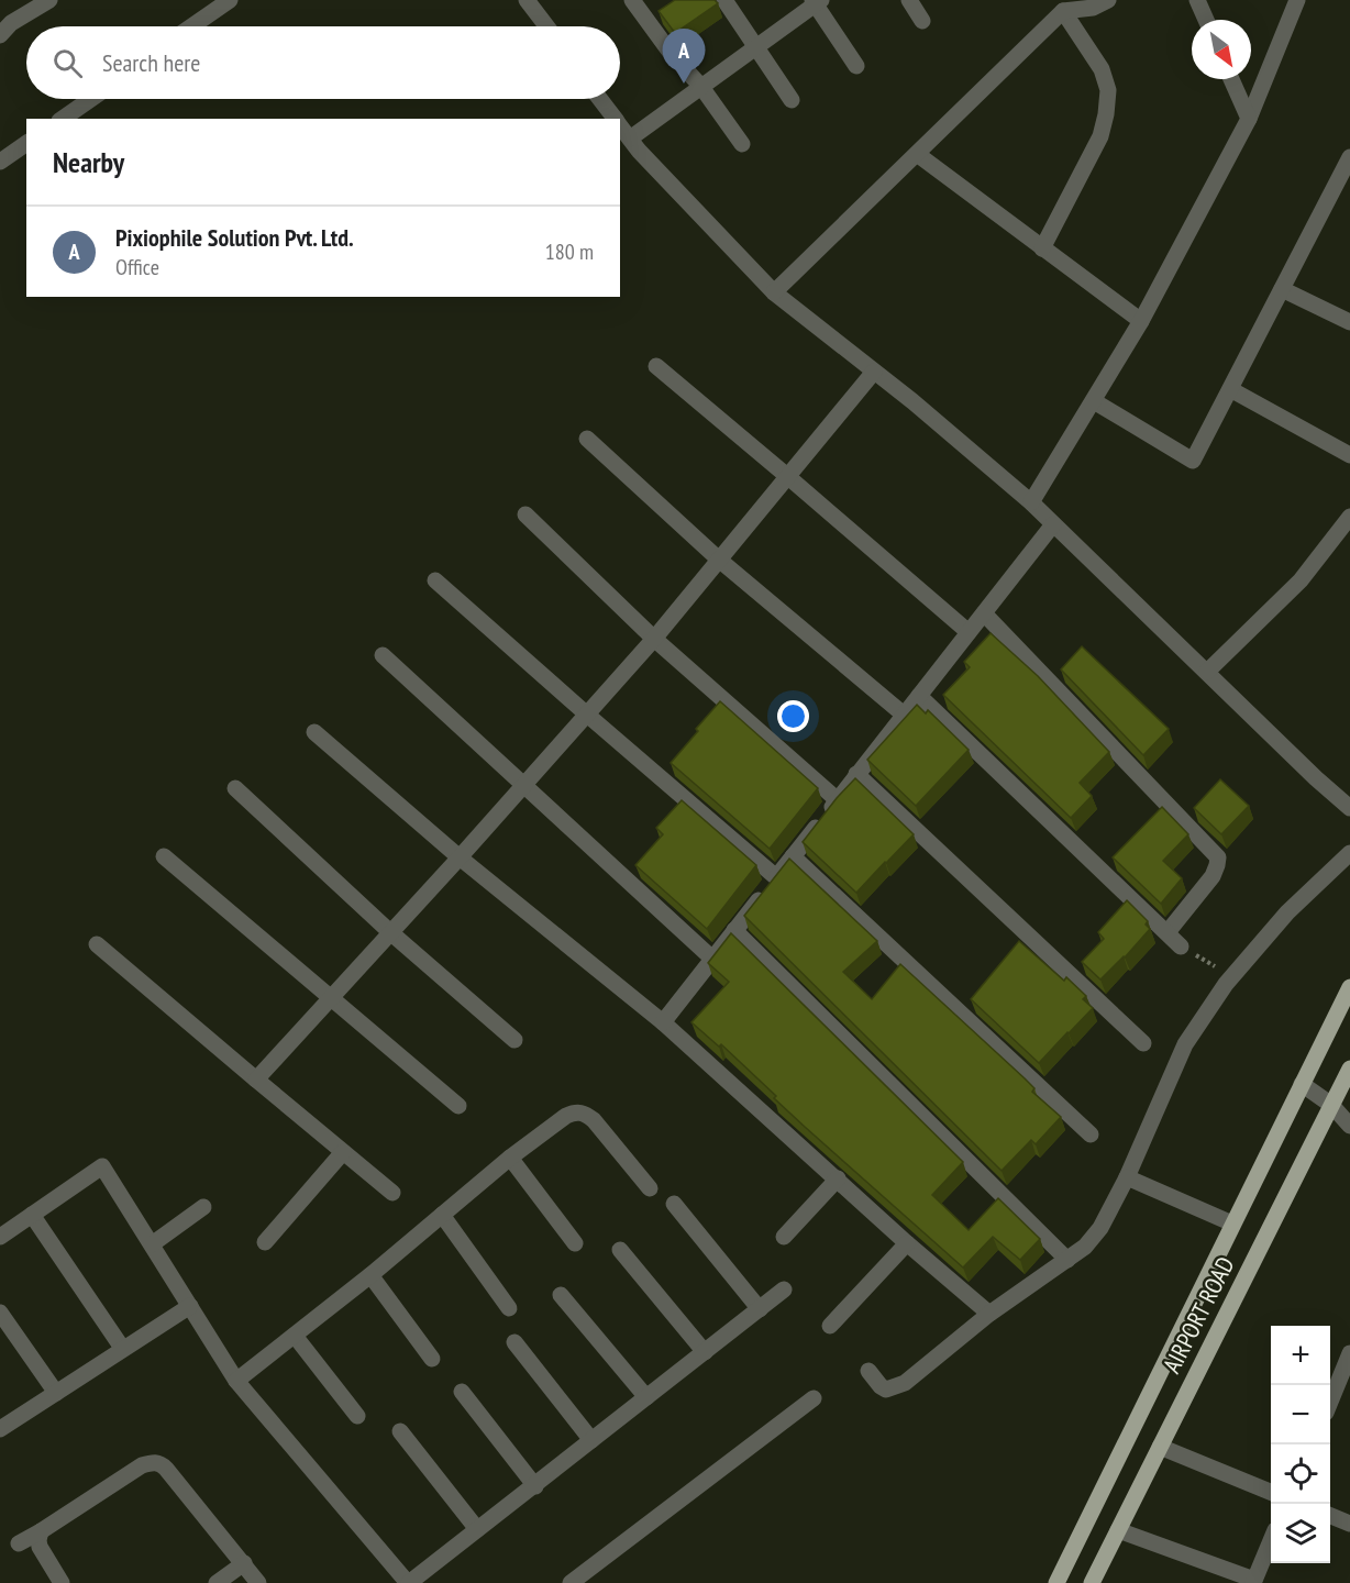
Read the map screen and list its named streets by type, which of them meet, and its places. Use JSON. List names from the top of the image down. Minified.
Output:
{"streets":{"main road":["AIRPORT ROAD"]},"north":"bottom right","page":{"search":"Search here","pins":"A","heading":"Nearby","list":[{"mark":"A","name":"Pixiophile Solution Pvt. Ltd.","note":"Office","value":"180 m"}],"map_buttons":["+","−"]}}
